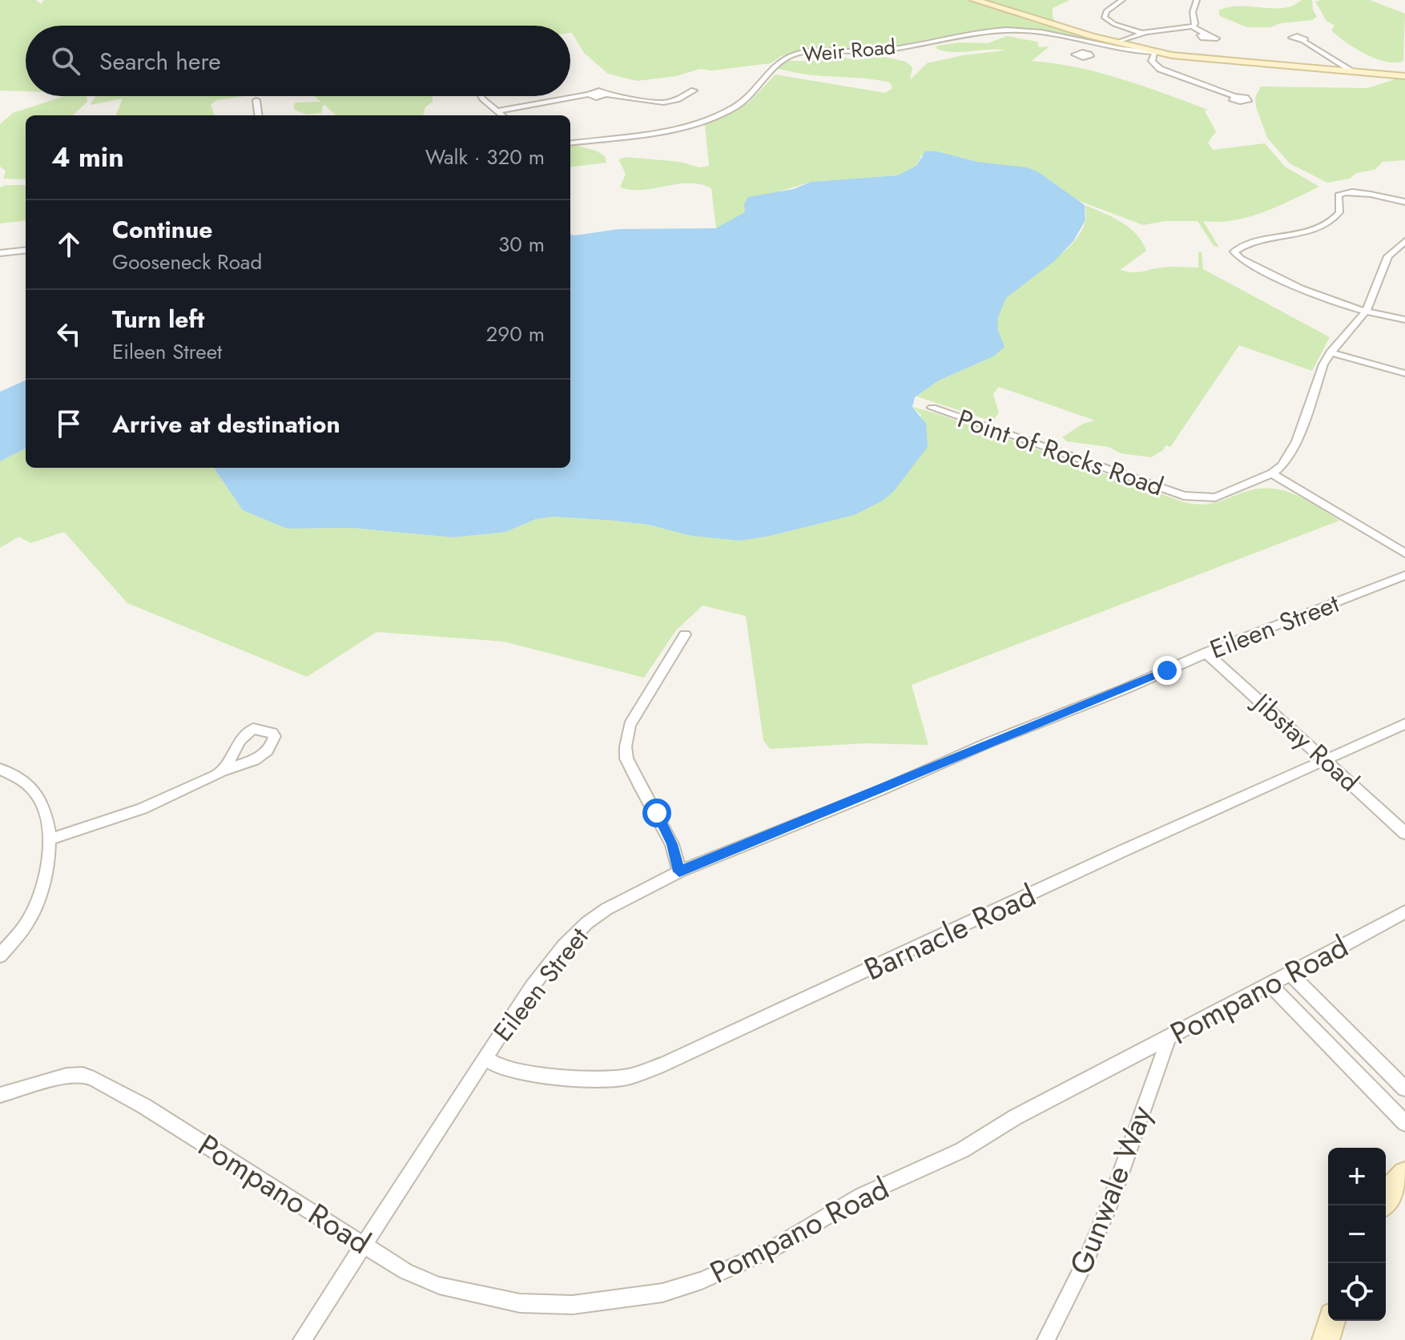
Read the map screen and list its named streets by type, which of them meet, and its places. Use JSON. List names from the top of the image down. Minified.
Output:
{"streets":{"street":["Weir Road","Point of Rocks Road","Eileen Street","Jibstay Road","Barnacle Road","Pompano Road","Gunwale Way"]},"crossings":[["Eileen Street","Jibstay Road"],["Eileen Street","Barnacle Road"],["Eileen Street","Pompano Road"],["Jibstay Road","Barnacle Road"],["Pompano Road","Gunwale Way"]],"page":{"search":"Search here","heading":["4 min","Walk · 320 m"],"list":[["Continue","Gooseneck Road","30 m"],["Turn left","Eileen Street","290 m"],"Arrive at destination"],"map_buttons":["+","−"]}}
